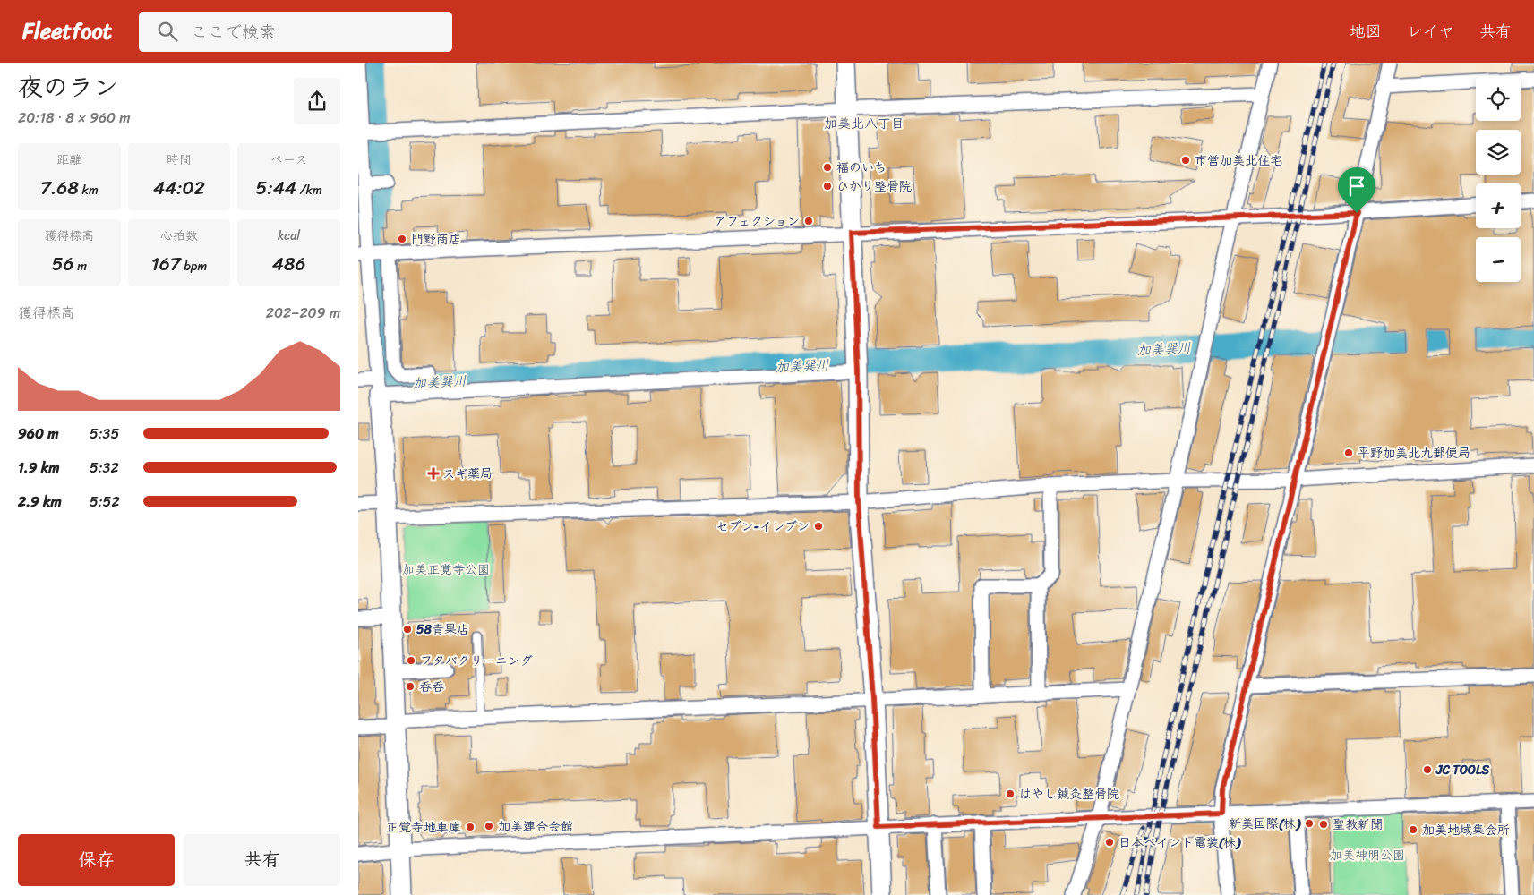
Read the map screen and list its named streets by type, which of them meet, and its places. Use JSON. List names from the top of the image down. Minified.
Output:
{"districts":["加美北八丁目"],"water":["加美巽川"],"parks":["加美正覚寺公園","加美神明公園"],"places":{"other":["市営加美北住宅","福のいち","ひかり整骨院","アフェクション","門野商店","平野加美北九郵便局","セブン-イレブン","58青果店","フタバクリーニング","呑呑","JC TOOLS","はやし鍼灸整骨院","新美国際(株)","聖教新聞","加美連合会館","正覚寺地車庫","加美地域集会所","日本ペイント電装(株)"],"health":["スギ薬局"]},"page":{"header":"Fleetfoot","search":"ここで検索","nav":["地図","レイヤ","共有"],"heading":["夜のラン","20:18 · 8 × 960 m"],"map_buttons":["+","−"],"stats":[["距離","7.68 km"],["時間","44:02"],["ペース","5:44 /km"],["獲得標高","56 m"],["心拍数","167 bpm"],["kcal","486"]],"chart":["獲得標高","202–209 m"],"list":[{"name":"960 m","note":"5:35"},{"name":"1.9 km","note":"5:32"},{"name":"2.9 km","note":"5:52"}],"buttons":["保存","共有"]}}
